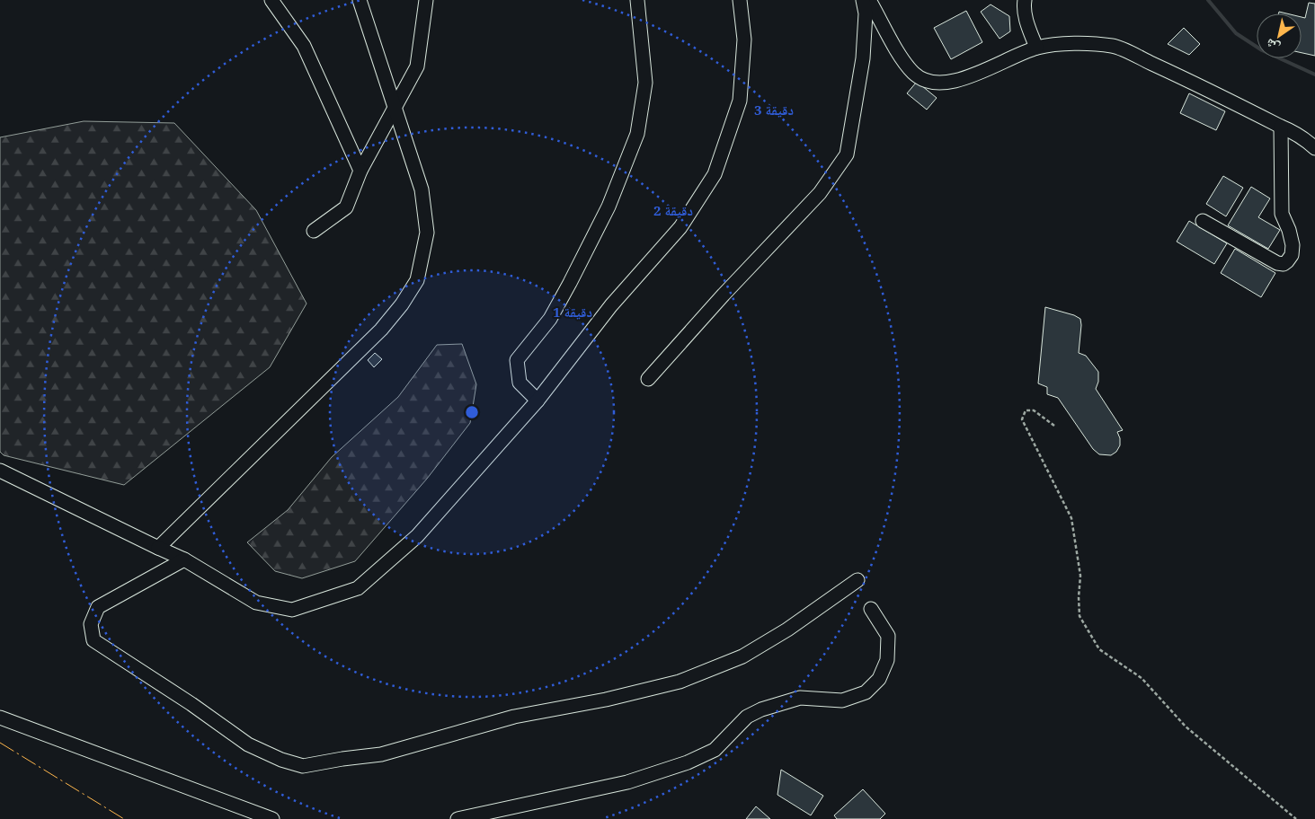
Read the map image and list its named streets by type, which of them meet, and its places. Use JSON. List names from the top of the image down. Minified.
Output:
{"north":"bottom left","rings":["3 دقيقة","2 دقيقة","1 دقيقة"]}
